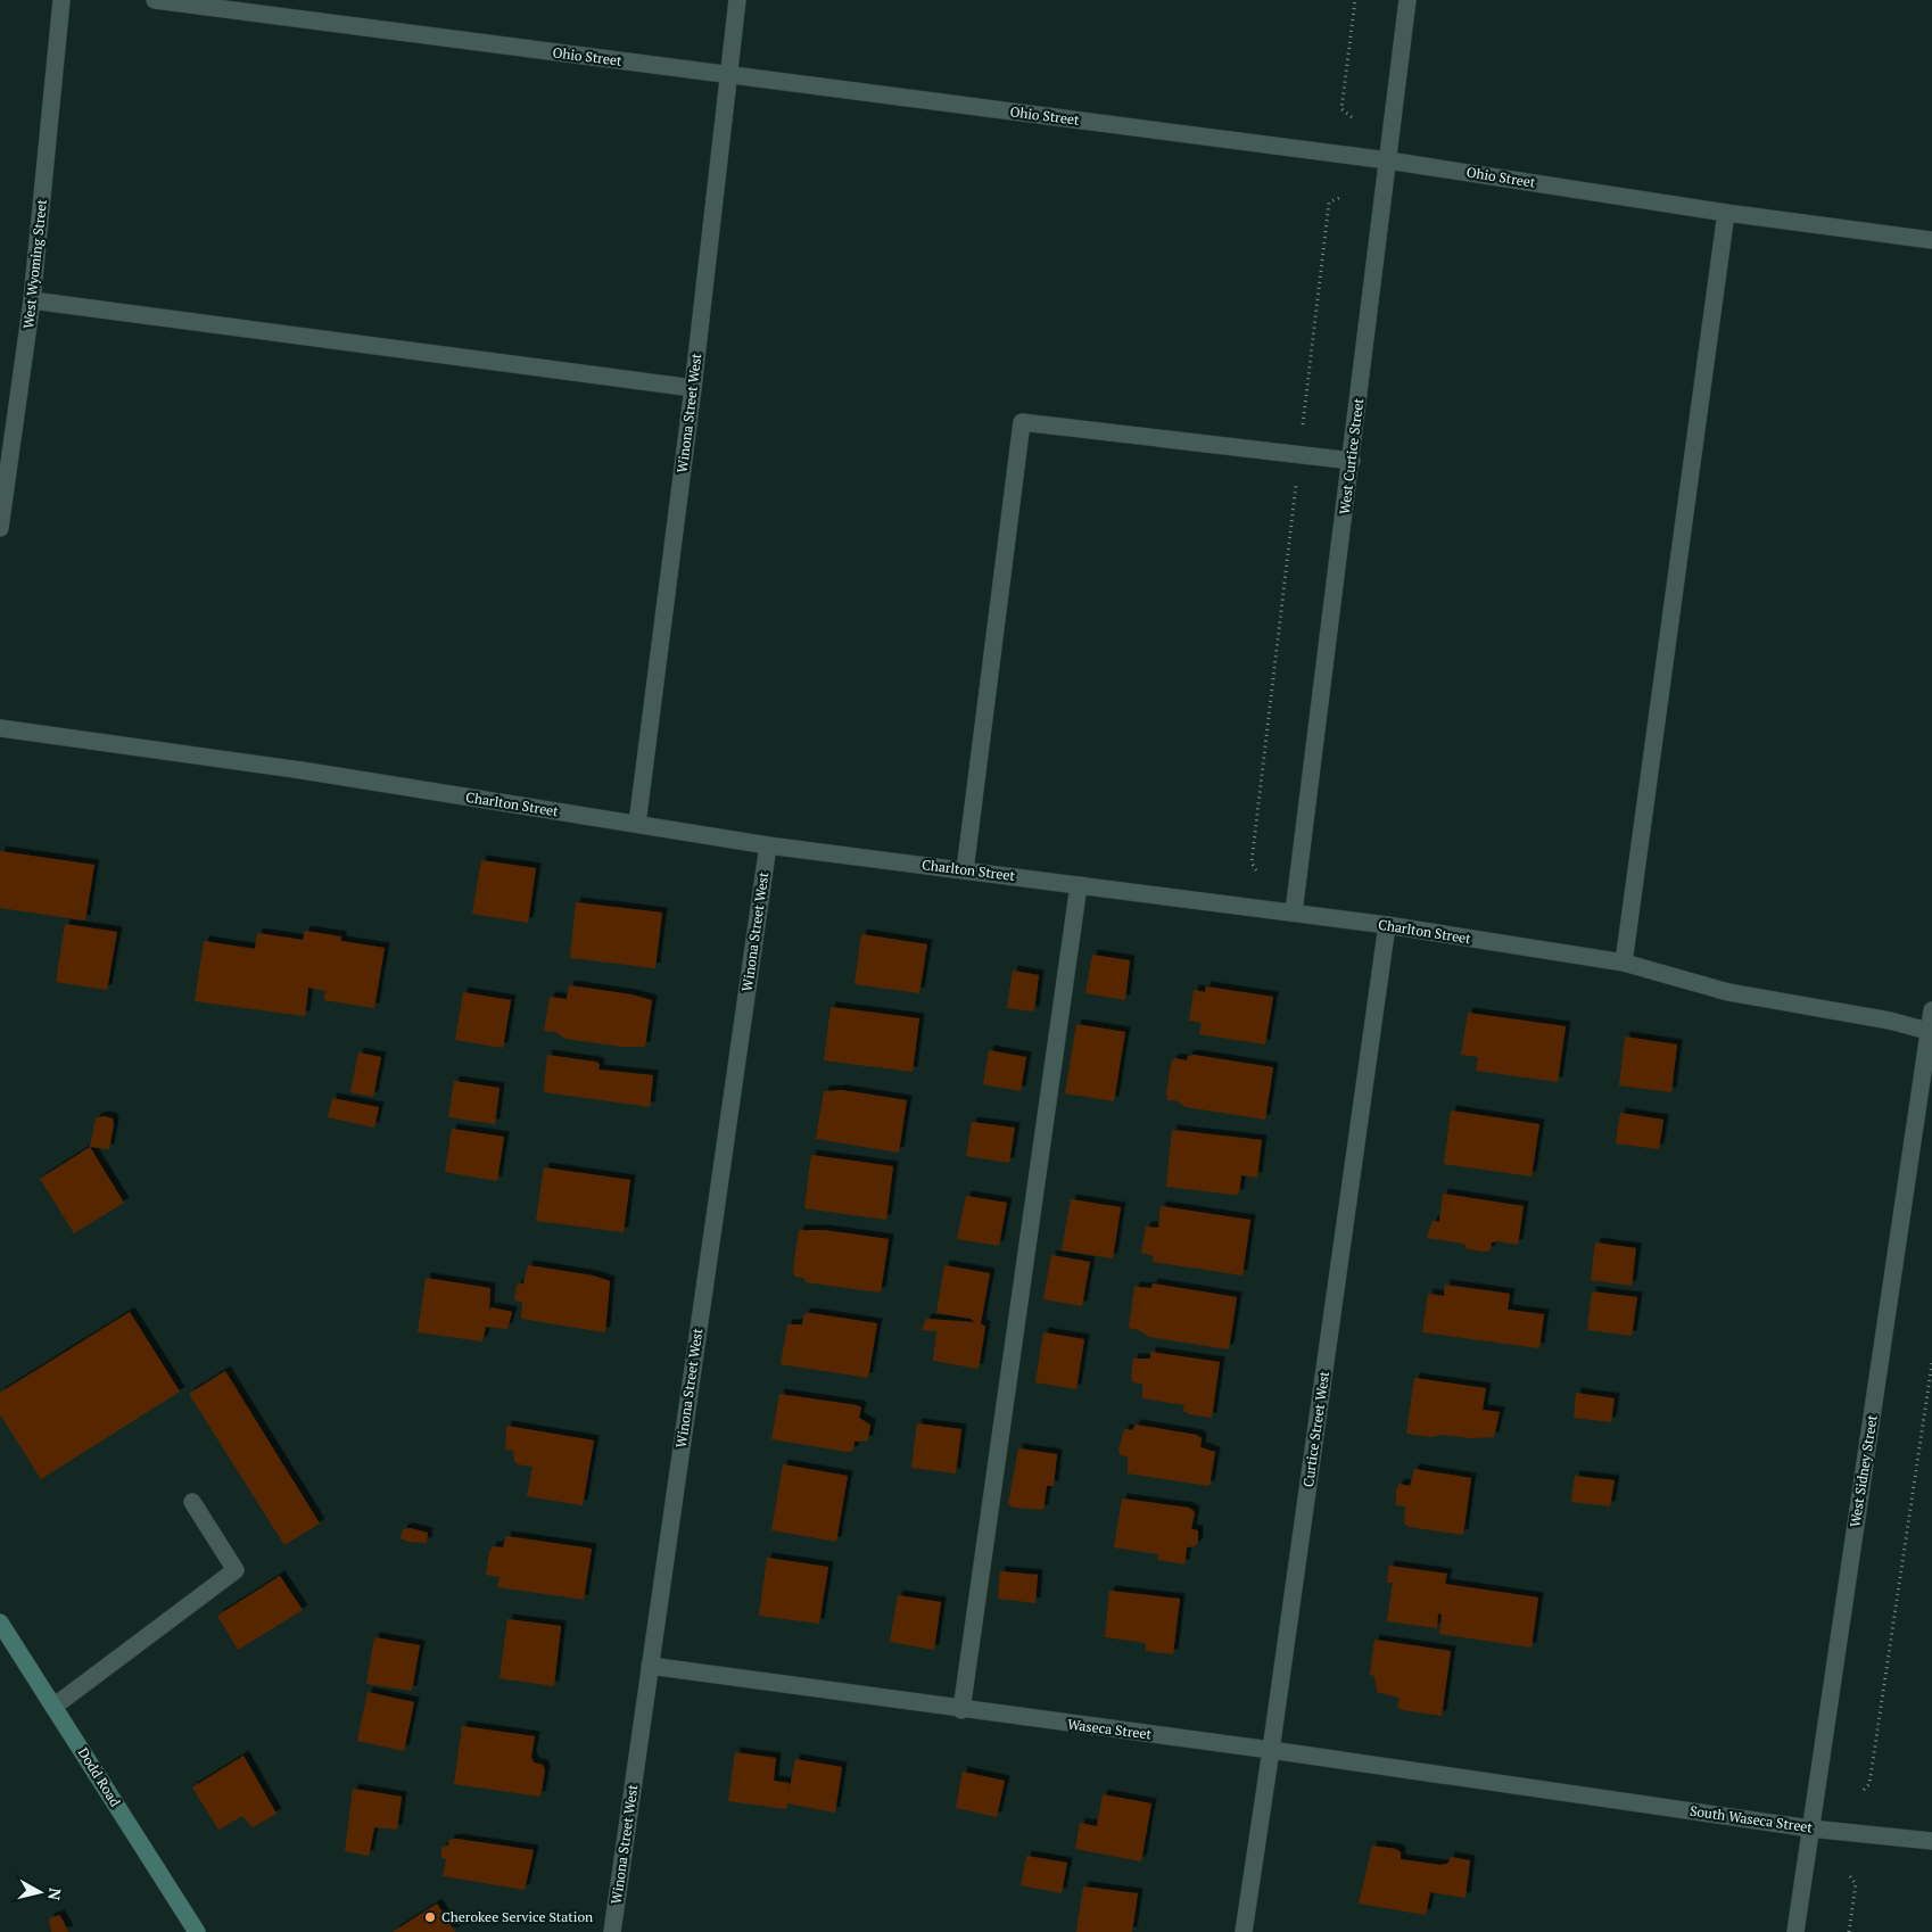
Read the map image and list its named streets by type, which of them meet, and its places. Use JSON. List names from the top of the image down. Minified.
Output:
{"streets":{"street":["Ohio Street","West Wyoming Street","Winona Street West","West Curtice Street","Charlton Street","Curtice Street West","West Sidney Street","Waseca Street","Dodd Road","South Waseca Street"]},"crossings":[["Ohio Street","Winona Street West"],["Ohio Street","West Curtice Street"],["Winona Street West","Charlton Street"],["Winona Street West","Waseca Street"],["West Curtice Street","Charlton Street"],["Charlton Street","Curtice Street West"],["Charlton Street","West Sidney Street"],["Curtice Street West","Waseca Street"],["West Sidney Street","South Waseca Street"],["Waseca Street","South Waseca Street"]],"places":["Cherokee Service Station"],"north":"right"}
